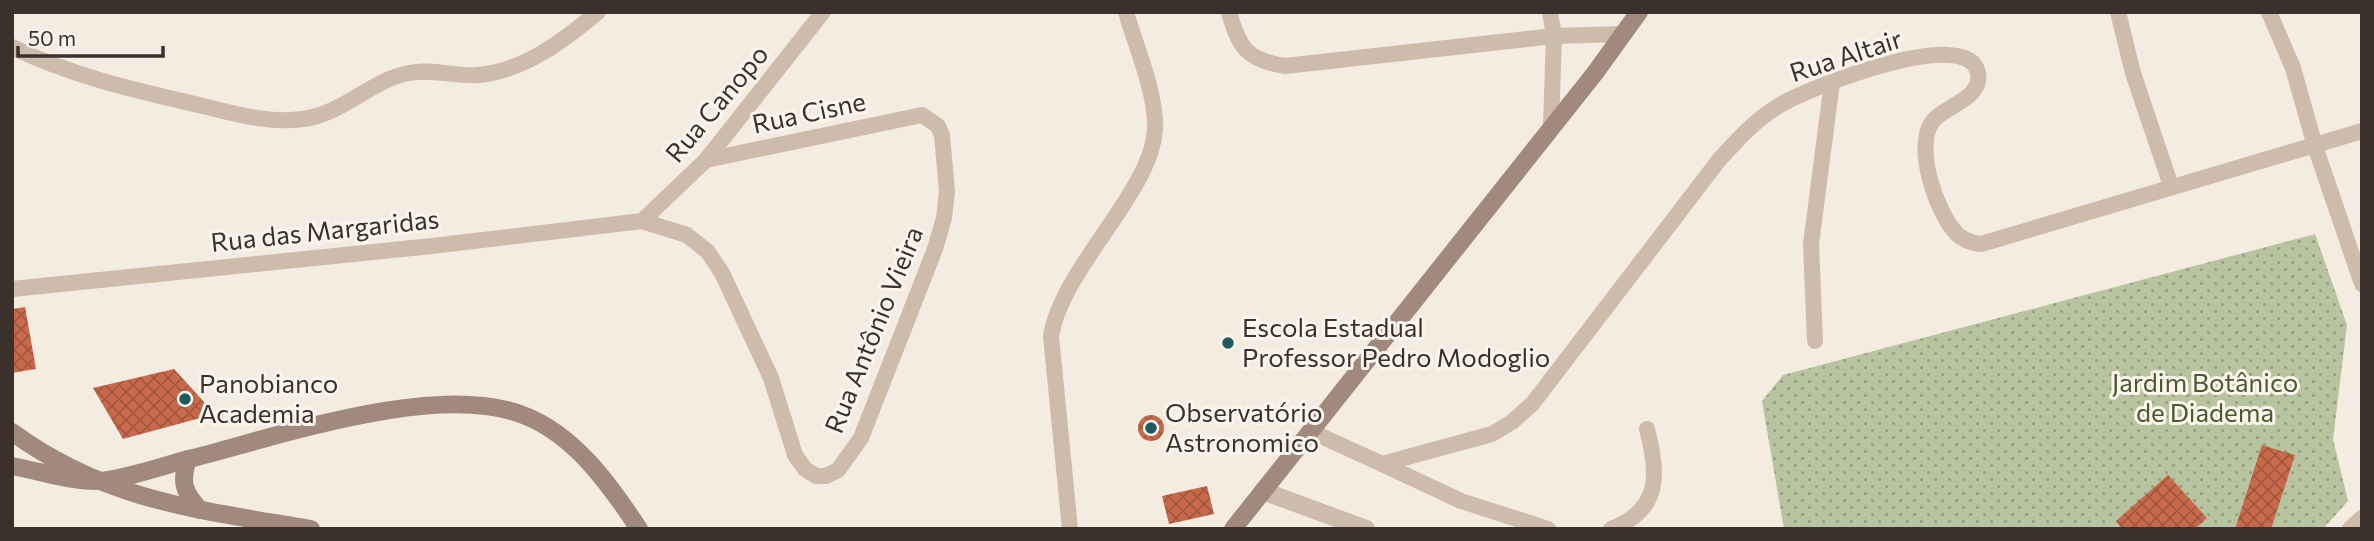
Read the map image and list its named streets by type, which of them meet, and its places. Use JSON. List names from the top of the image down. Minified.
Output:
{"streets":{"street":["Rua Altair","Rua Canopo","Rua Cisne","Rua das Margaridas","Rua Antônio Vieira"]},"crossings":[["Rua Canopo","Rua Cisne"],["Rua Canopo","Rua das Margaridas"],["Rua Canopo","Rua Antônio Vieira"],["Rua Cisne","Rua Antônio Vieira"],["Rua das Margaridas","Rua Antônio Vieira"]],"parks":["Jardim Botânico de Diadema"],"places":["Escola Estadual Professor Pedro Modoglio","Panobianco Academia","Observatório Astronomico"],"scale_bar":"50 m"}
